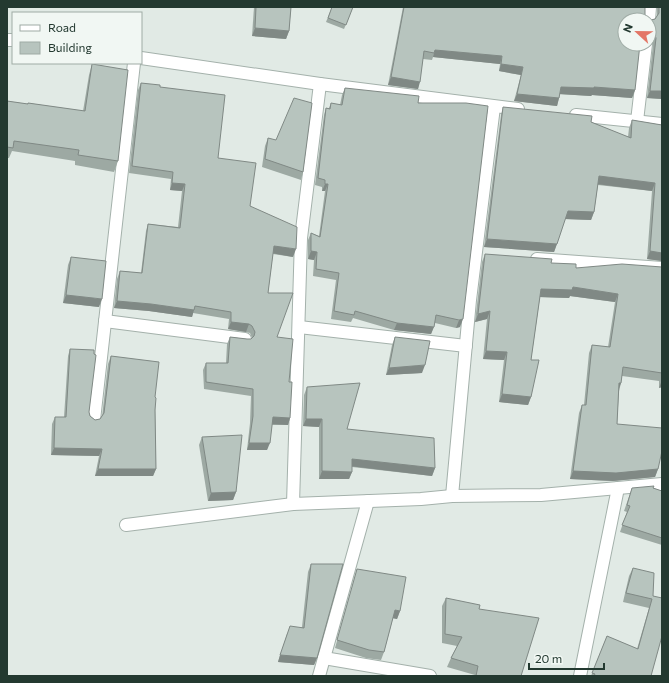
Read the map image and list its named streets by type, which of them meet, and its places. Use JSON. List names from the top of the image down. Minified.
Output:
{"legend":["Road","Building"],"scale_bar":"20 m","north":"left"}
